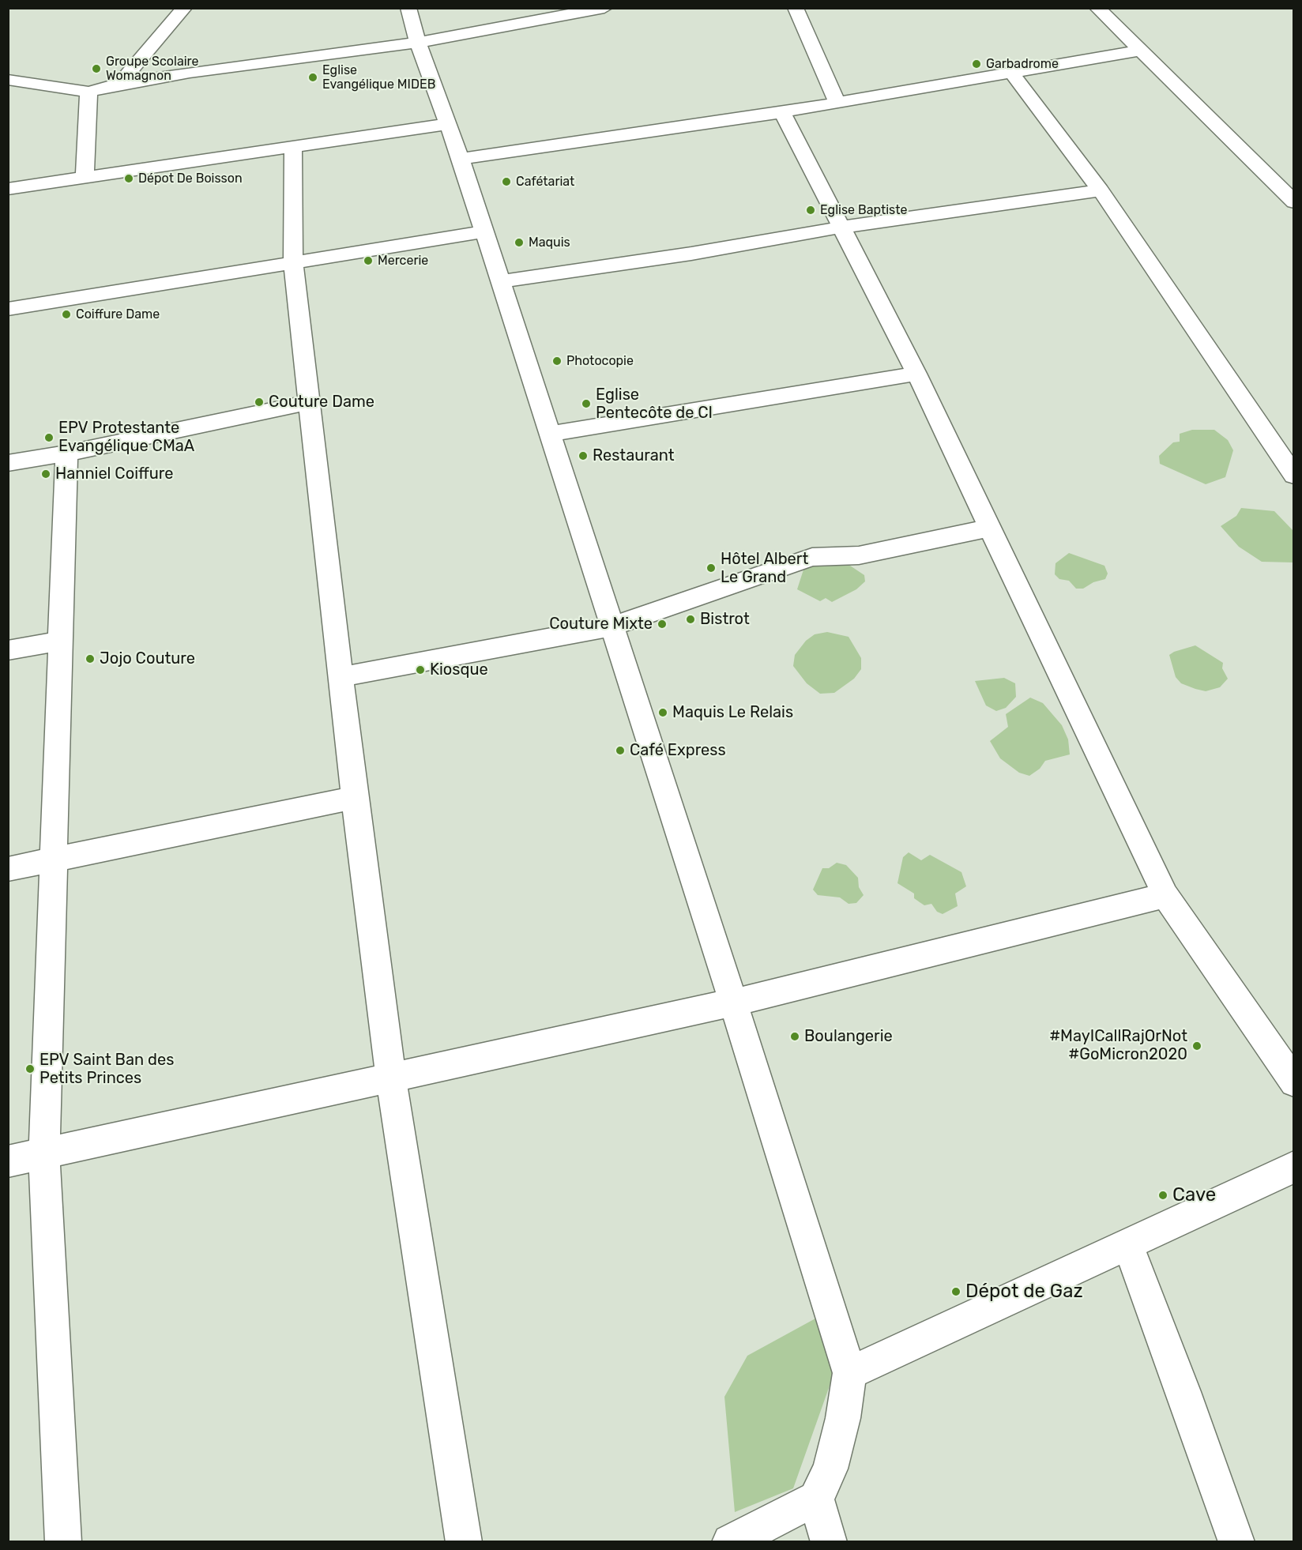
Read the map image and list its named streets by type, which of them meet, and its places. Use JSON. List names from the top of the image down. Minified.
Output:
{"places":["Garbadrome","Groupe Scolaire Womagnon","Eglise Evangélique MIDEB","Dépot De Boisson","Cafétariat","Eglise Baptiste","Maquis","Mercerie","Coiffure Dame","Photocopie","Couture Dame","Eglise Pentecôte de CI","EPV Protestante Evangélique CMaA","Restaurant","Hanniel Coiffure","Hôtel Albert Le Grand","Bistrot","Couture Mixte","Jojo Couture","Kiosque","Maquis Le Relais","Café Express","Boulangerie","#MayICallRajOrNot #GoMicron2020","EPV Saint Ban des Petits Princes","Cave","Dépot de Gaz"]}
